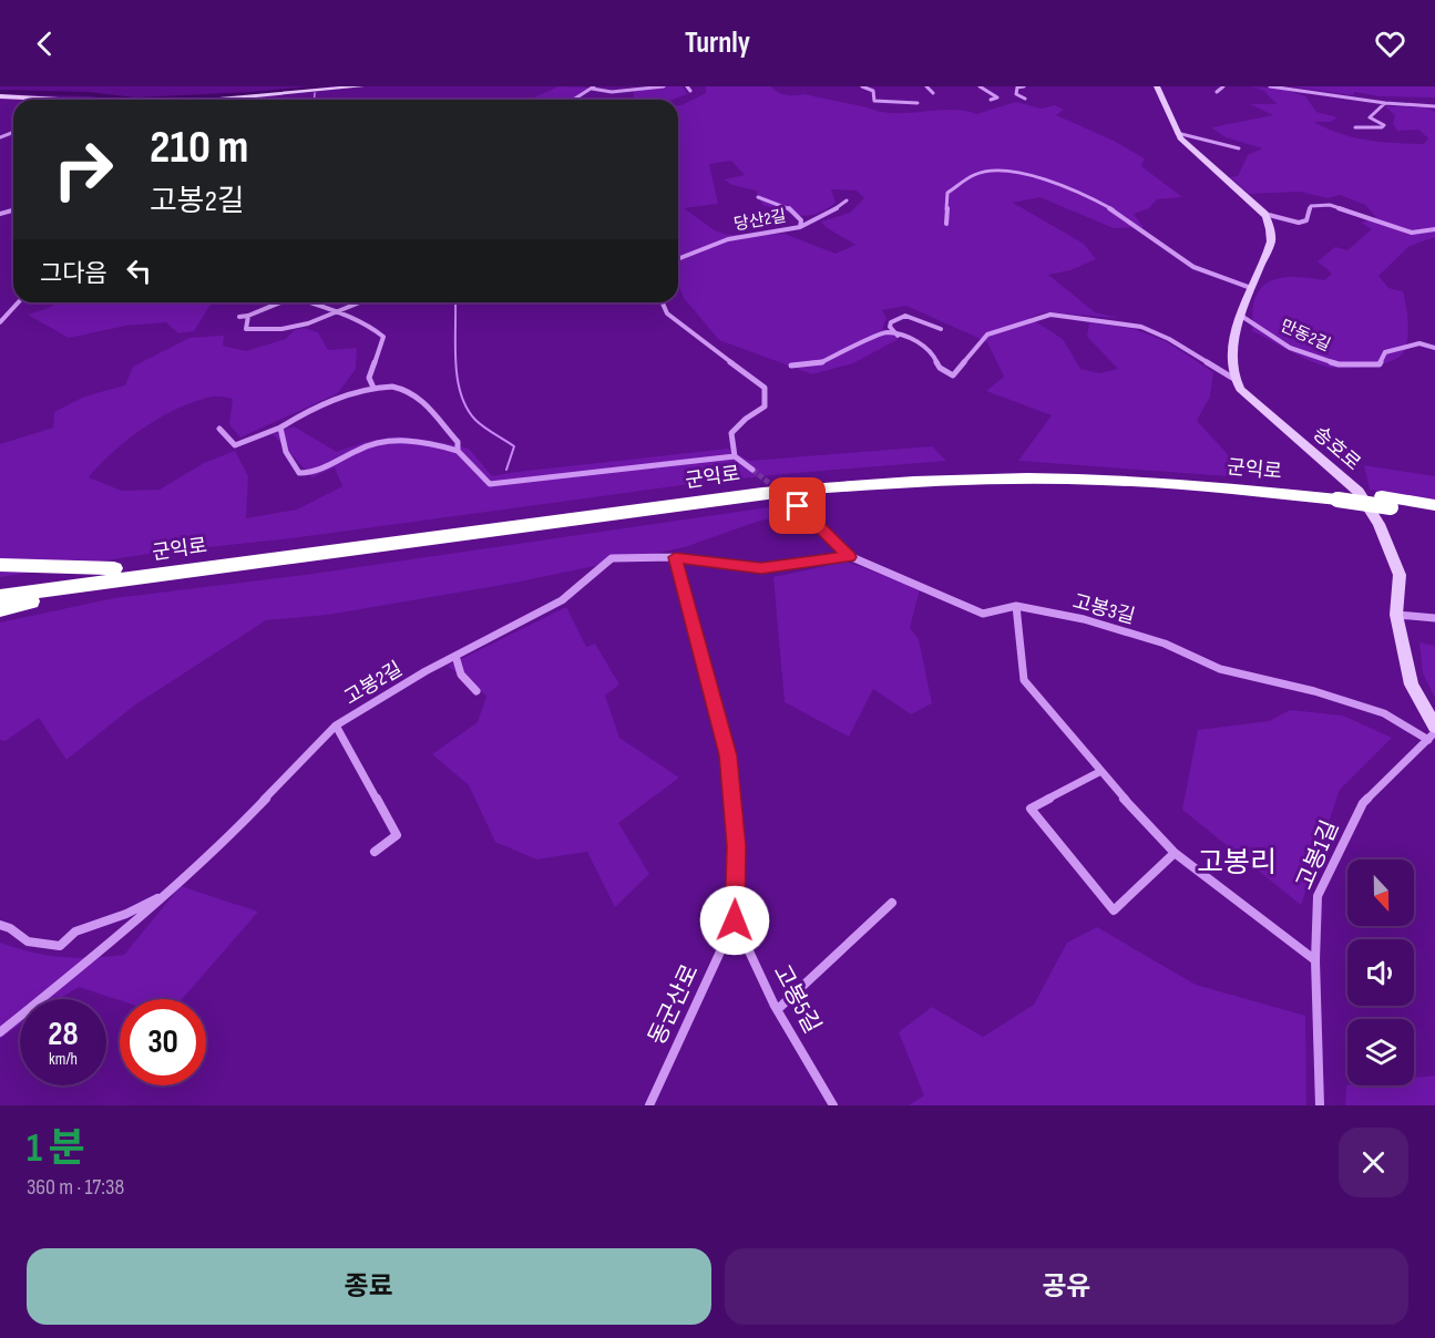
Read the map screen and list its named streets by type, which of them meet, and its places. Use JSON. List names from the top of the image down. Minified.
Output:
{"streets":{"highway":["군익로"],"main road":["송호로"],"street":["당산2길","만동2길","고봉3길","고봉2길","고봉1길","고봉5길","동군산로"]},"crossings":[["고봉3길","고봉2길"],["고봉3길","고봉1길"],["고봉2길","고봉5길"],["고봉5길","동군산로"]],"districts":["고봉리"],"north":"bottom","page":{"header":"Turnly","turn":["210 m","고봉2길"],"then":"그다음","speed":"28 km/h","limit":"30","heading":["1 분","360 m · 17:38"],"buttons":["종료","공유"]}}
